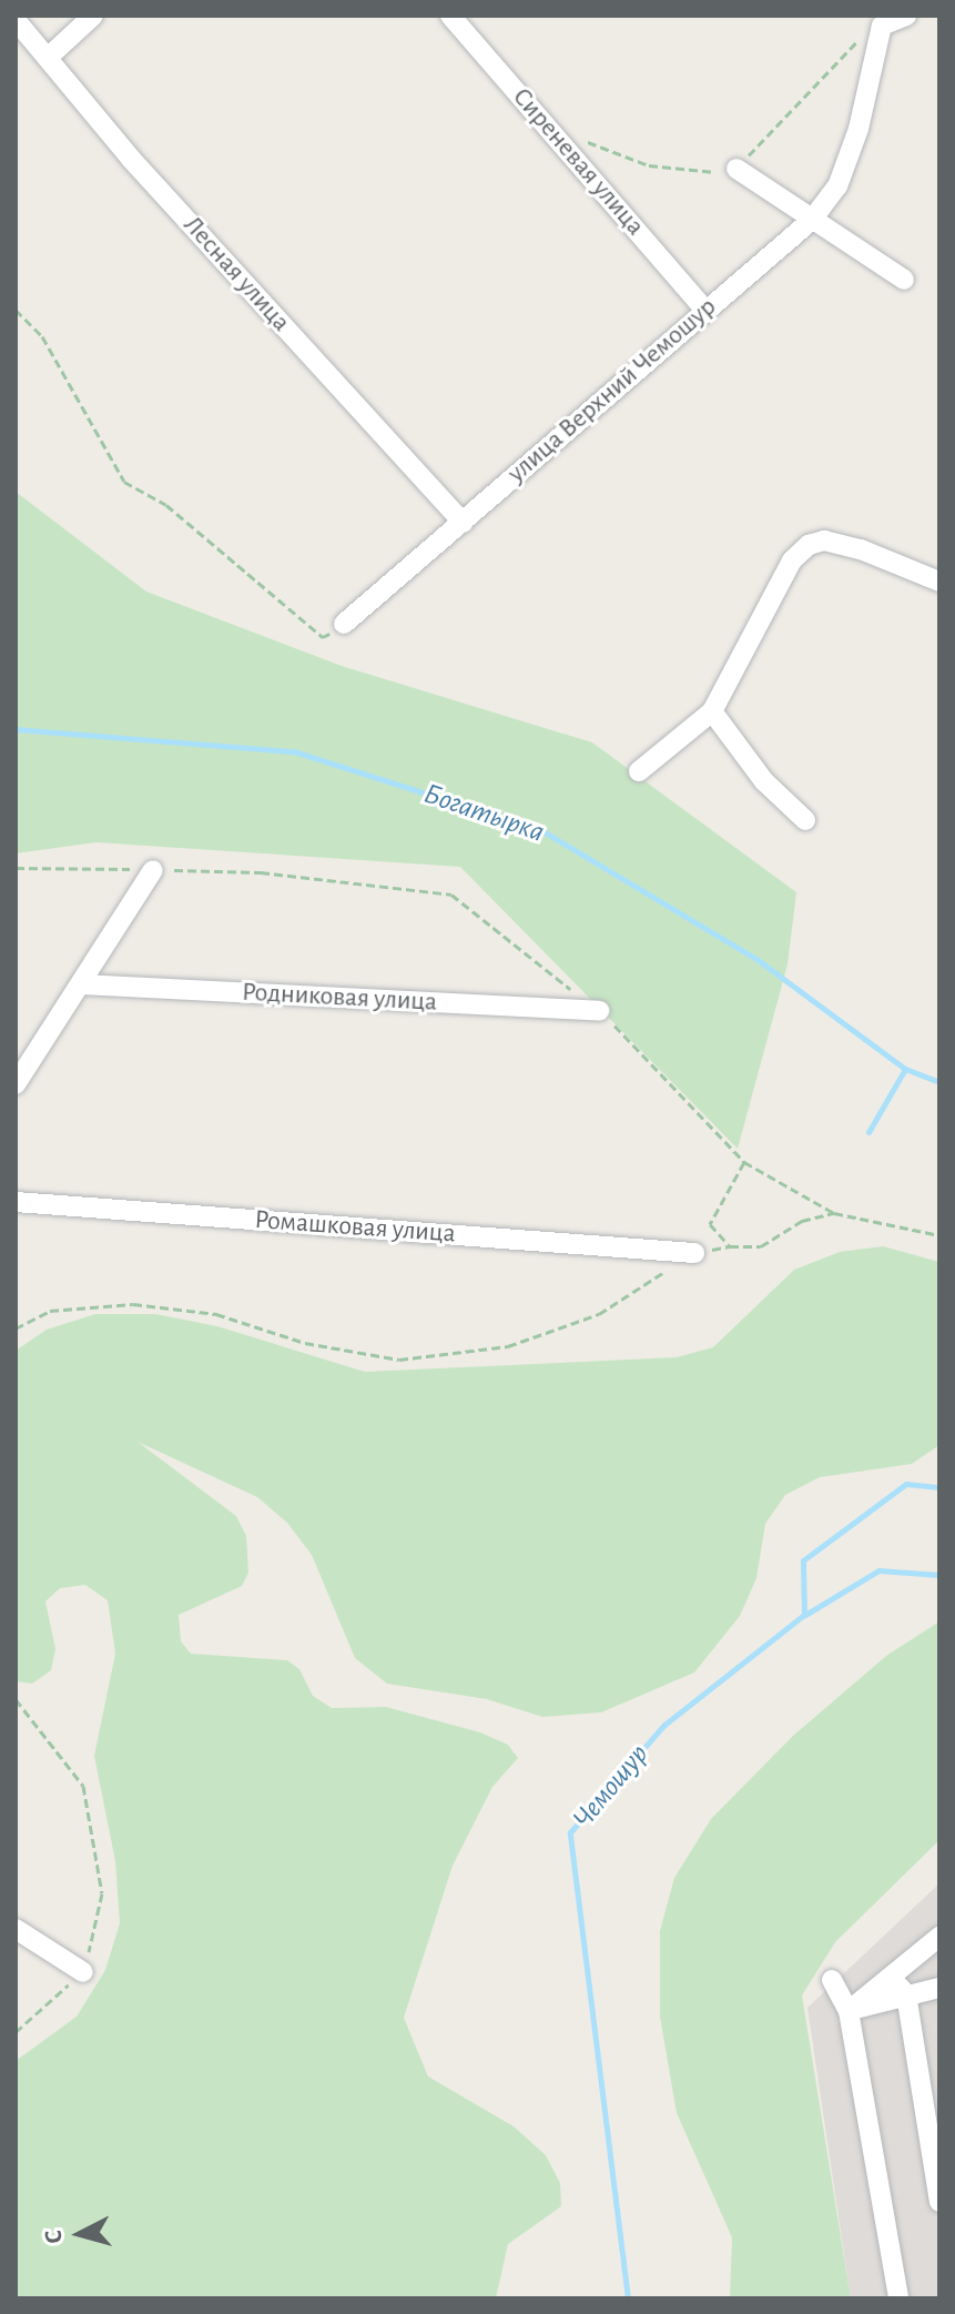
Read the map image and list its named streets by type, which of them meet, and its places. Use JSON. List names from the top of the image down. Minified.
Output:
{"streets":{"street":["Сиреневая улица","Лесная улица","улица Верхний Чемошур","Родниковая улица","Ромашковая улица"]},"crossings":[["Сиреневая улица","улица Верхний Чемошур"],["Лесная улица","улица Верхний Чемошур"]],"water":["Богатырка","Чемошур"],"north":"left"}
